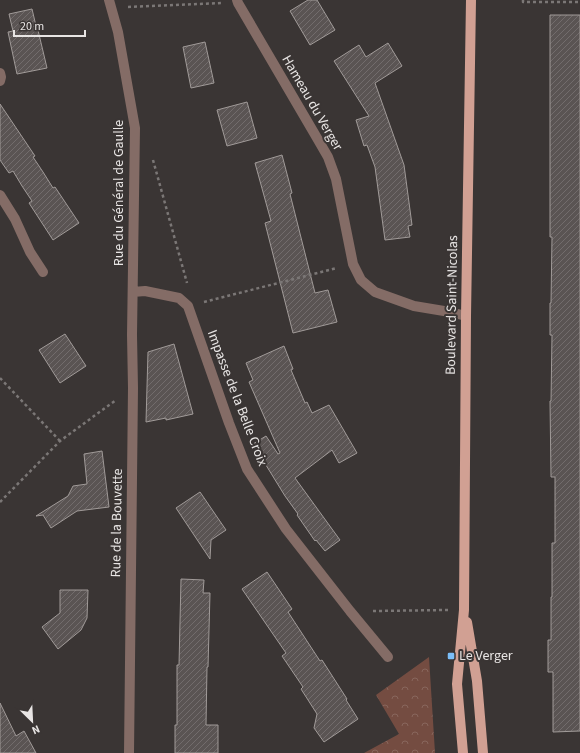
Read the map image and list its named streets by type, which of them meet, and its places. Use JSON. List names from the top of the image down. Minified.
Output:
{"streets":{"main road":["Boulevard Saint-Nicolas"],"street":["Hameau du Verger","Rue du Général de Gaulle","Impasse de la Belle Croix","Rue de la Bouvette"]},"crossings":[["Hameau du Verger","Boulevard Saint-Nicolas"],["Rue du Général de Gaulle","Rue de la Bouvette"]],"places":{"transit":["Le Verger"]},"scale_bar":"20 m","north":"bottom right"}
